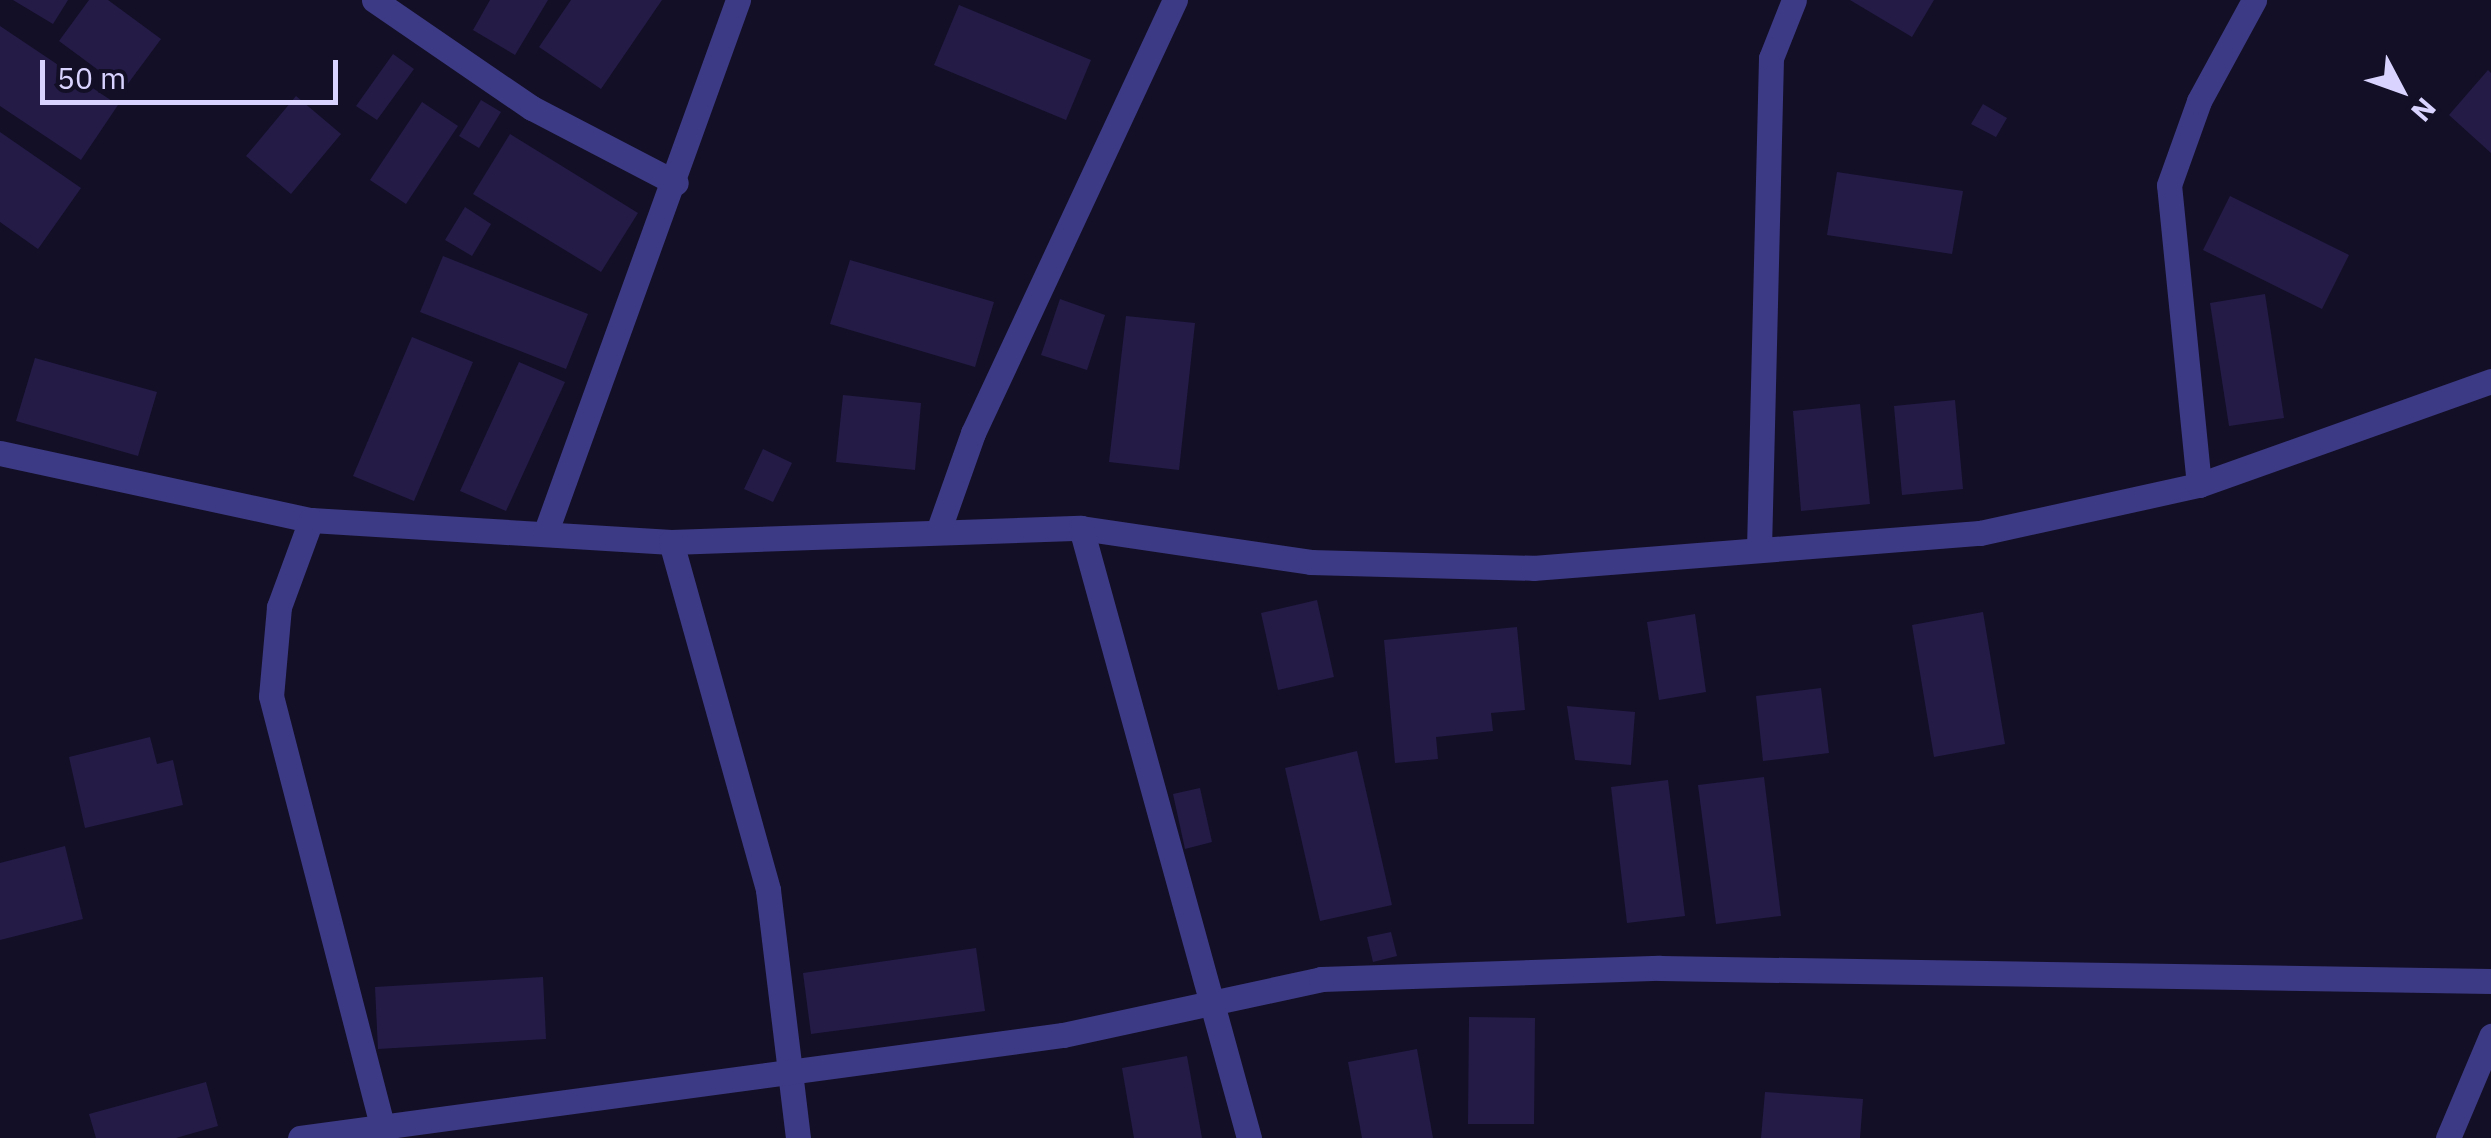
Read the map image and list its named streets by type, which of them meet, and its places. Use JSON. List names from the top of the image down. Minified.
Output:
{"scale_bar":"50 m","north":"bottom right"}
